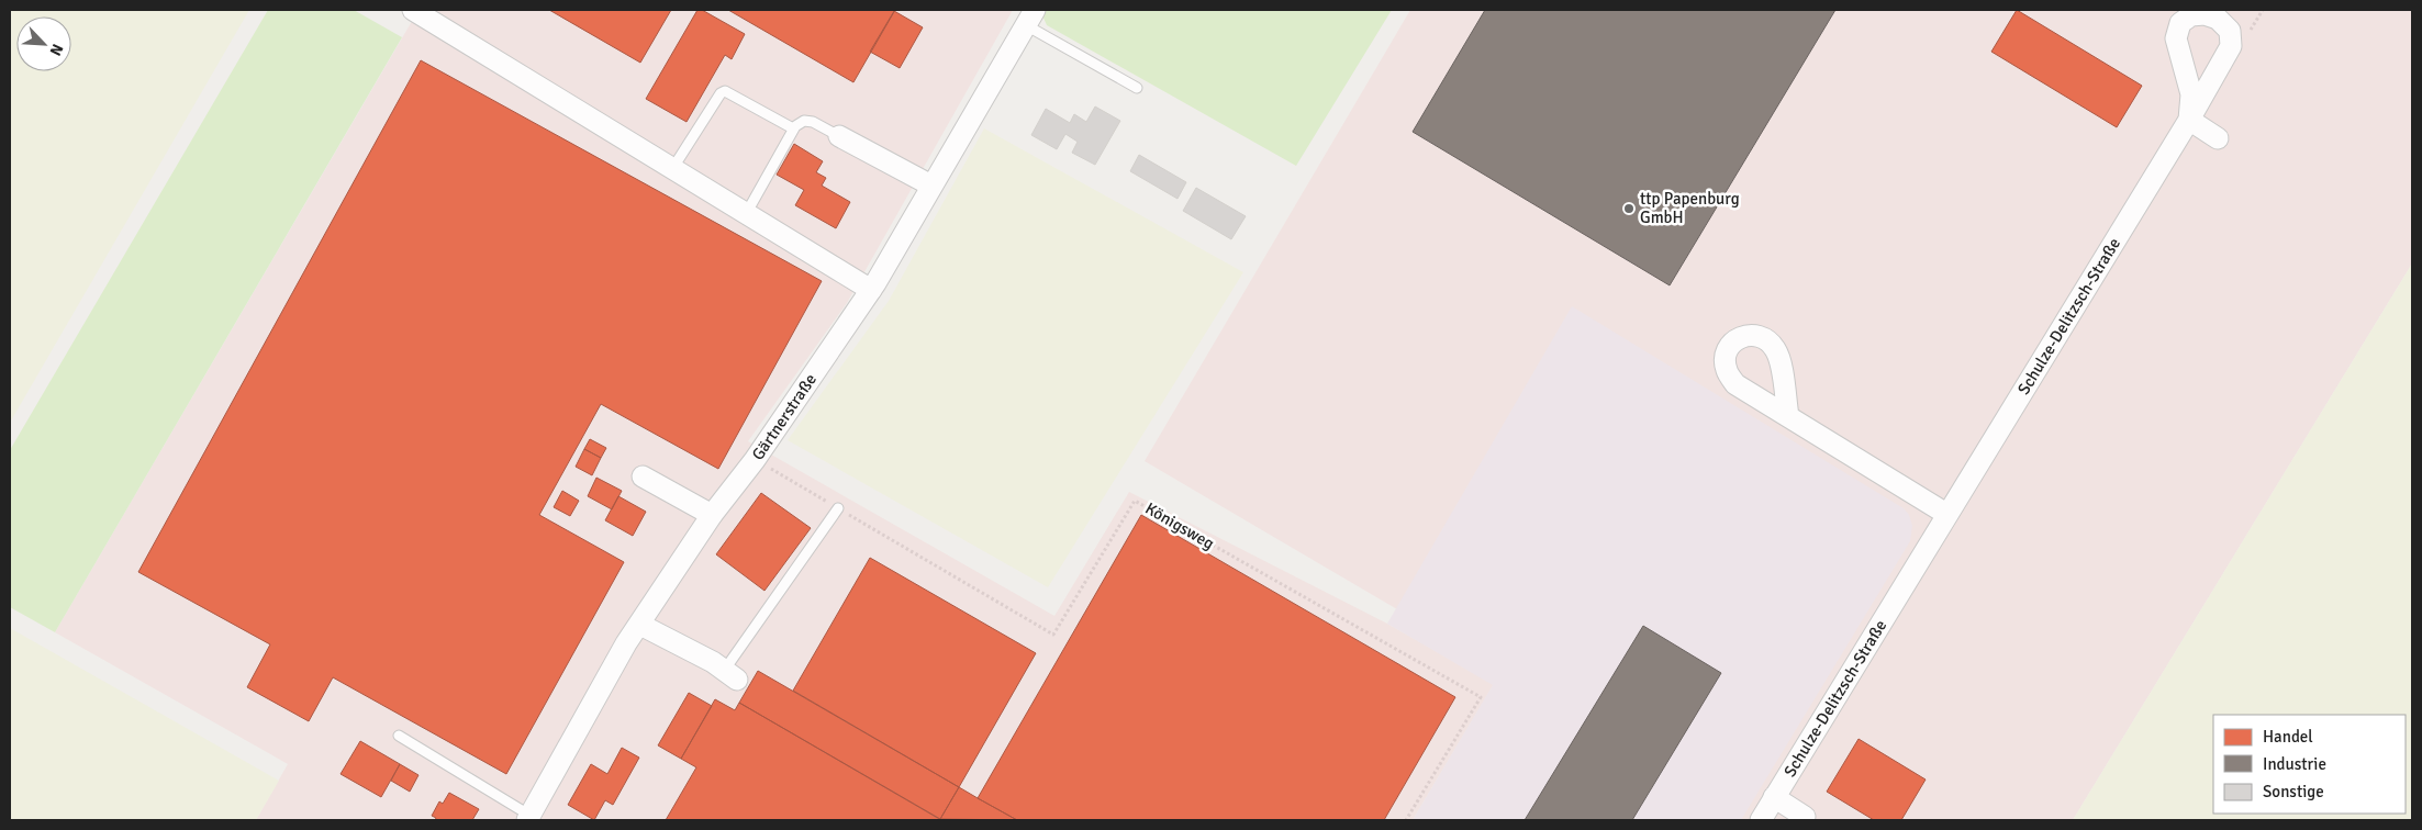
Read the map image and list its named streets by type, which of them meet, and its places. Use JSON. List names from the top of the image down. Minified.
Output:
{"streets":{"street":["Schulze-Delitzsch-Straße","Gärtnerstraße"],"path":["Königsweg"]},"crossings":[["Gärtnerstraße","Königsweg"]],"places":["ttp Papenburg GmbH"],"legend":["Handel","Industrie","Sonstige"],"north":"bottom right"}
